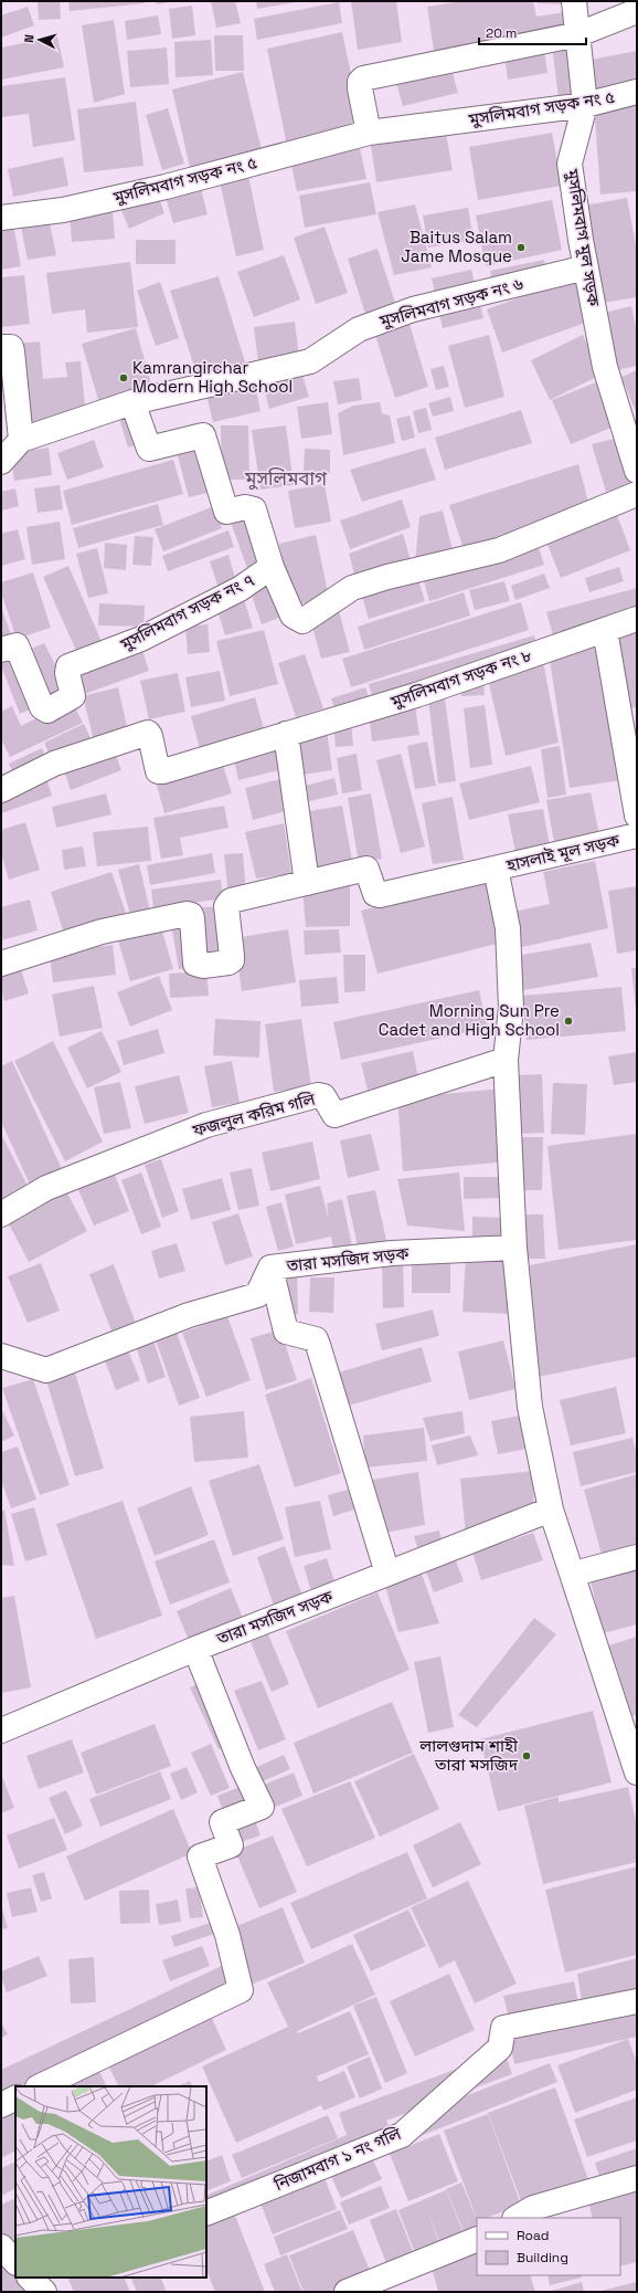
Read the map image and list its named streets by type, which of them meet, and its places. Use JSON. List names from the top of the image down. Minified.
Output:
{"streets":{"street":["মুসলিমবাগ সড়ক নং ৫","মুসলিমবাগ মূল সড়ক","মুসলিমবাগ সড়ক নং ৬","মুসলিমবাগ সড়ক নং ৭","মুসলিমবাগ সড়ক নং ৮","হাসলাই মূল সড়ক","ফজলুল করিম গলি","তারা মসজিদ সড়ক","নিজামবাগ ১ নং গলি"]},"crossings":[["মুসলিমবাগ সড়ক নং ৫","মুসলিমবাগ মূল সড়ক"],["মুসলিমবাগ মূল সড়ক","মুসলিমবাগ সড়ক নং ৬"],["মুসলিমবাগ সড়ক নং ৮","হাসলাই মূল সড়ক"],["হাসলাই মূল সড়ক","ফজলুল করিম গলি"]],"districts":["মুসলিমবাগ"],"places":["Baitus Salam Jame Mosque","Kamrangirchar Modern High School","Morning Sun Pre Cadet and High School","লালগুদাম শাহী তারা মসজিদ"],"legend":["Road","Building"],"scale_bar":"20 m","north":"left"}
